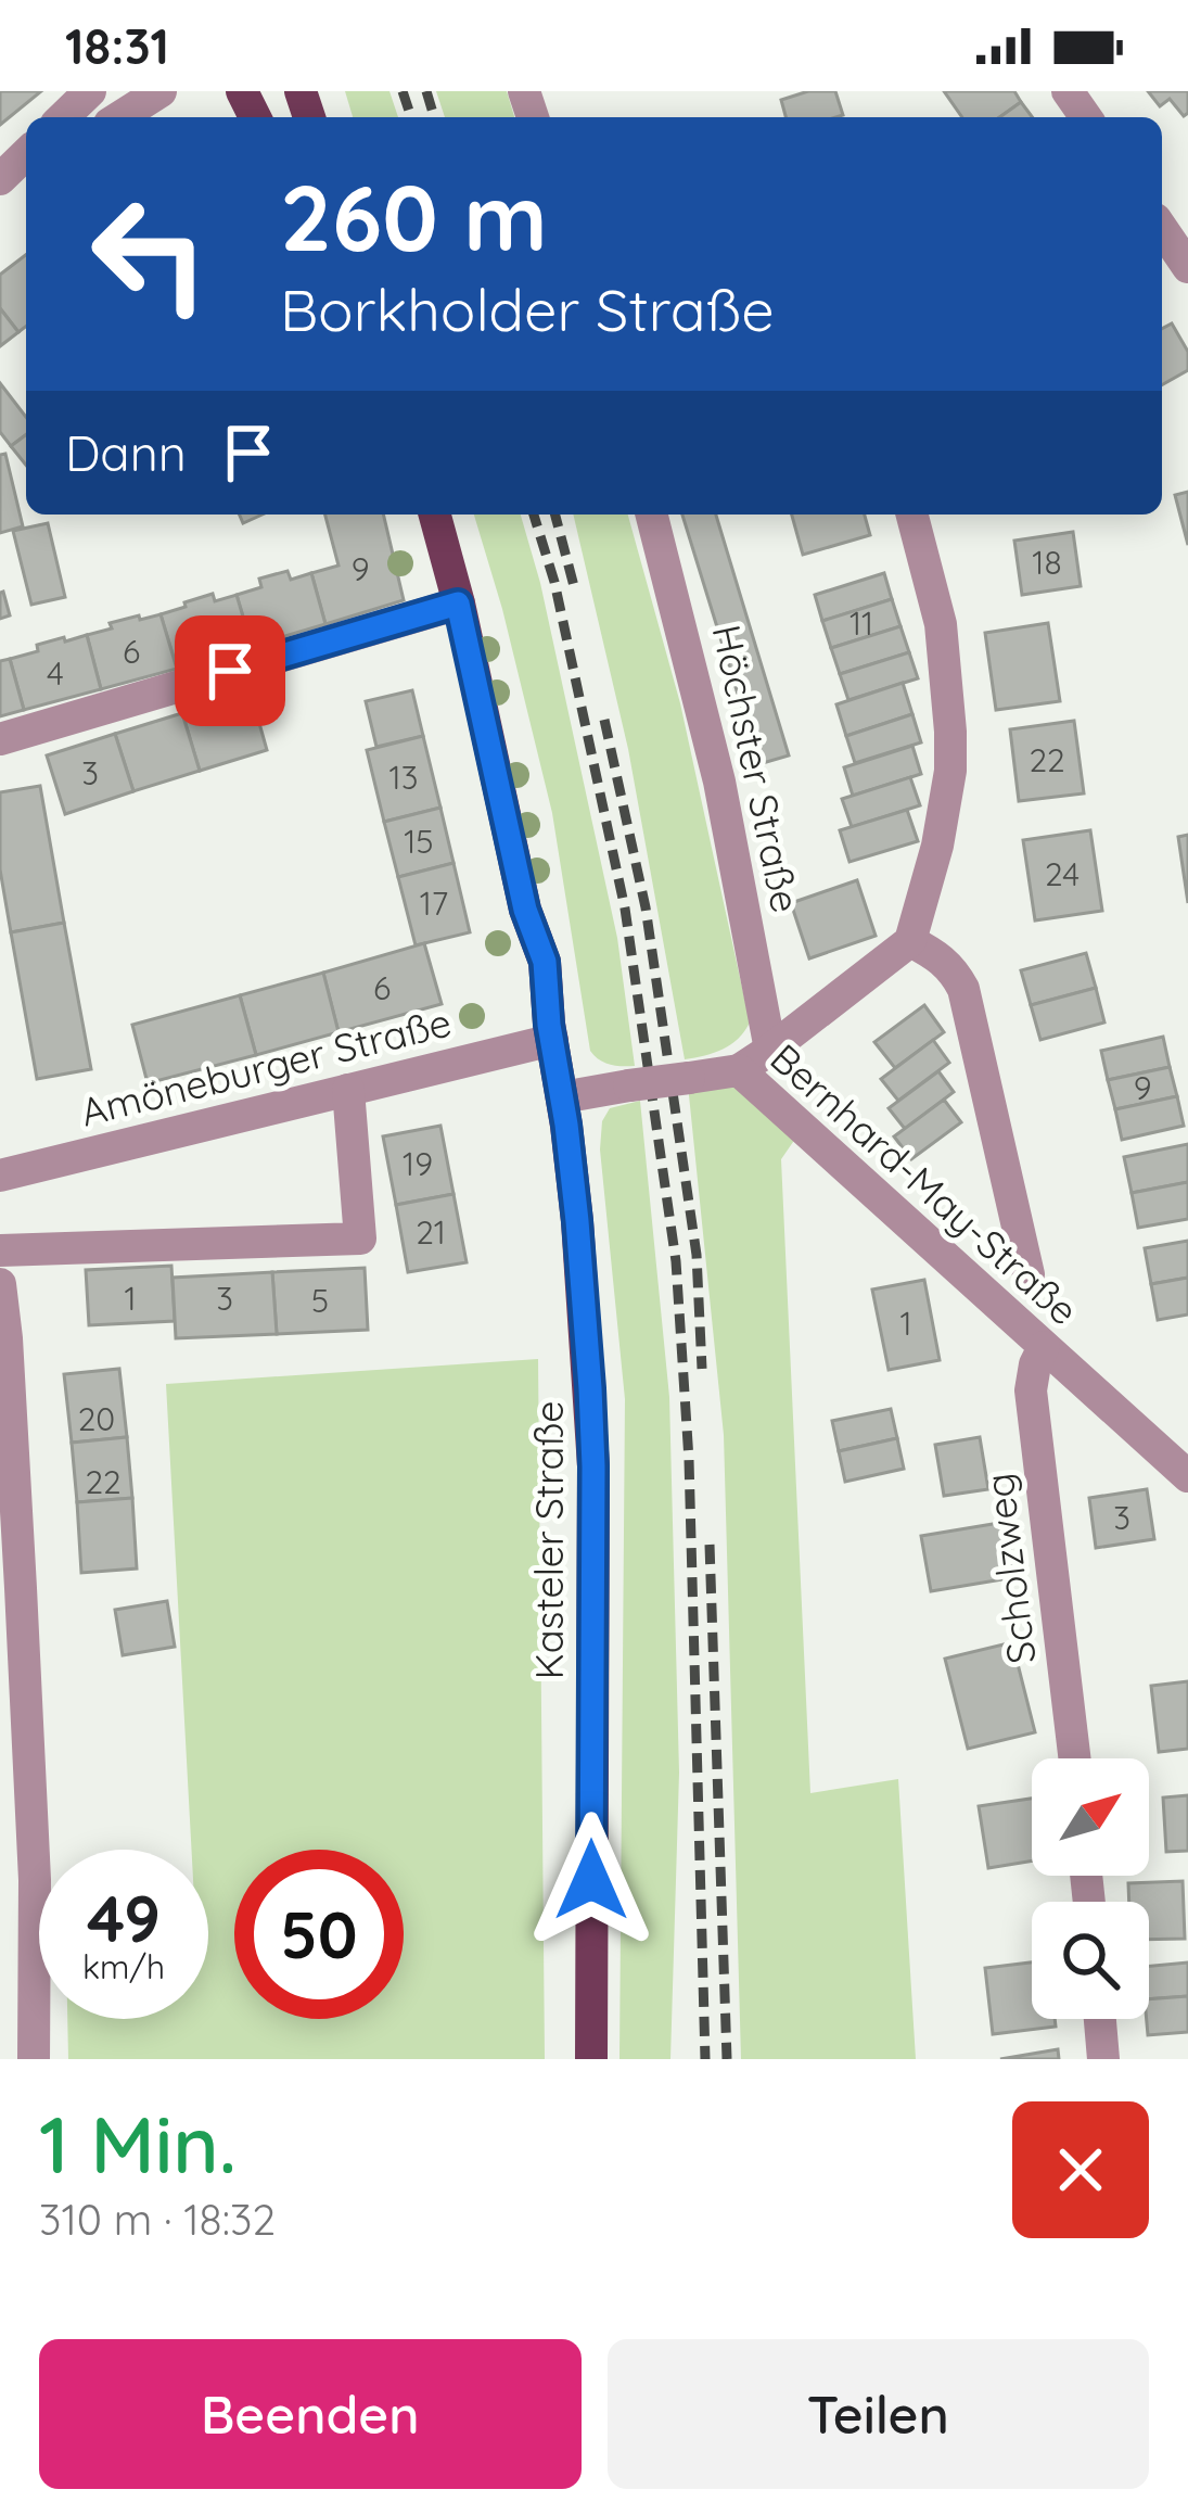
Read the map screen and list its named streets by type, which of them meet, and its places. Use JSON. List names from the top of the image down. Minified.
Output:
{"streets":{"main road":["Kasteler Straße"],"street":["Höchster Straße","Amöneburger Straße","Bernhard-May-Straße","Scholzweg"]},"crossings":[["Amöneburger Straße","Kasteler Straße"],["Bernhard-May-Straße","Kasteler Straße"],["Bernhard-May-Straße","Scholzweg"]],"house_numbers":["18","9","11","6","4","22","3","13","15","24","17","6","9","19","21","1","3","5","1","20","22","3"],"north":"top right","page":{"status":"18:31","turn":["260 m","Borkholder Straße"],"then":"Dann","speed":"49 km/h","limit":"50","heading":["1 Min.","310 m · 18:32"],"buttons":["Beenden","Teilen"]}}
